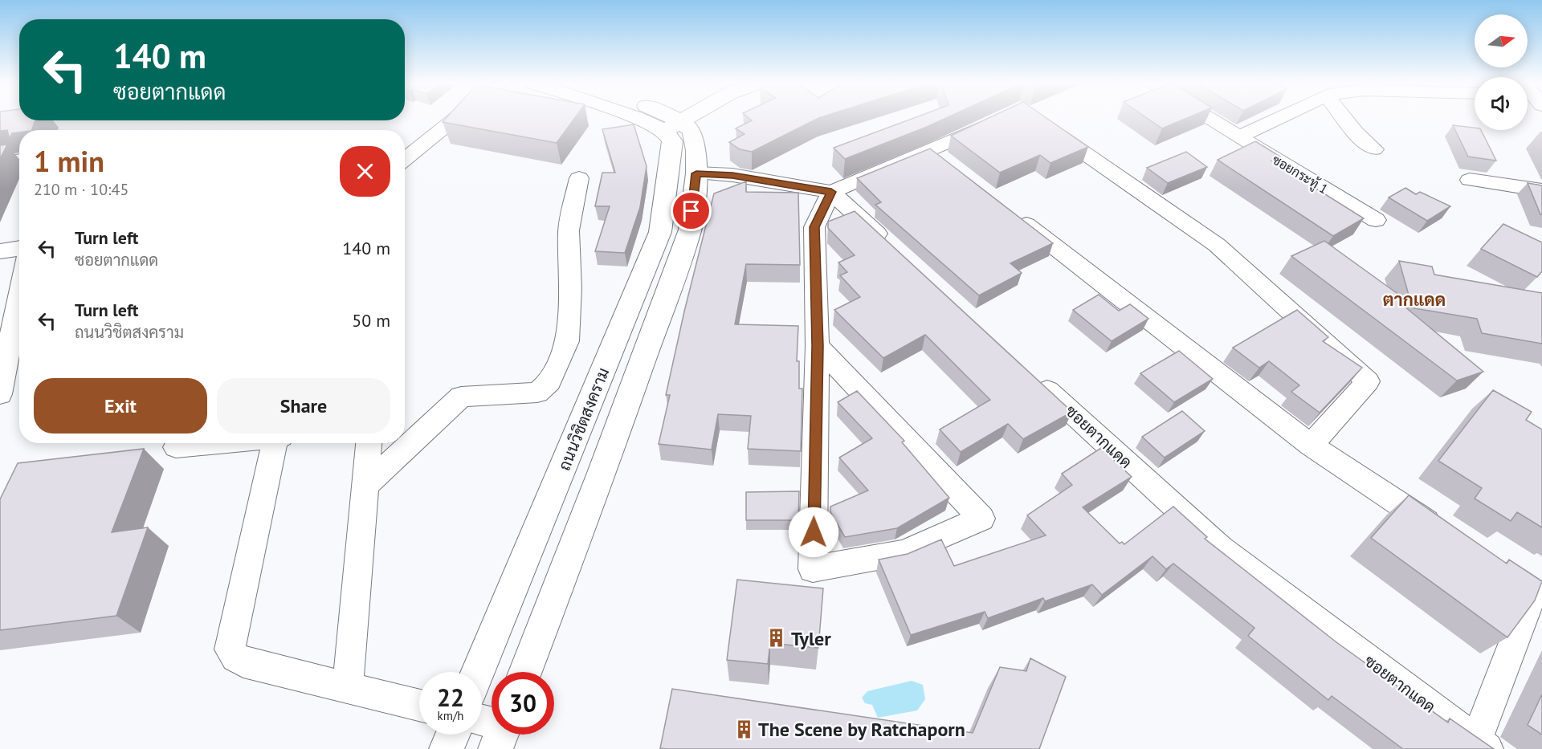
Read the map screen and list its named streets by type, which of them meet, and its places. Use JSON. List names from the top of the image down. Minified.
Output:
{"streets":{"main road":["ถนนวิชิตสงคราม"],"street":["ซอยกระทู้ 1","ซอยตากแดด"]},"districts":["ตากแดด"],"places":{"building":["Tyler","The Scene by Ratchaporn"]},"north":"right","page":{"turn":["140 m","ซอยตากแดด"],"heading":["1 min","210 m · 10:45"],"list":[{"name":"Turn left","note":"ซอยตากแดด","value":"140 m"},{"name":"Turn left","note":"ถนนวิชิตสงคราม","value":"50 m"}],"buttons":["Exit","Share"],"speed":"22 km/h","limit":"30"}}
